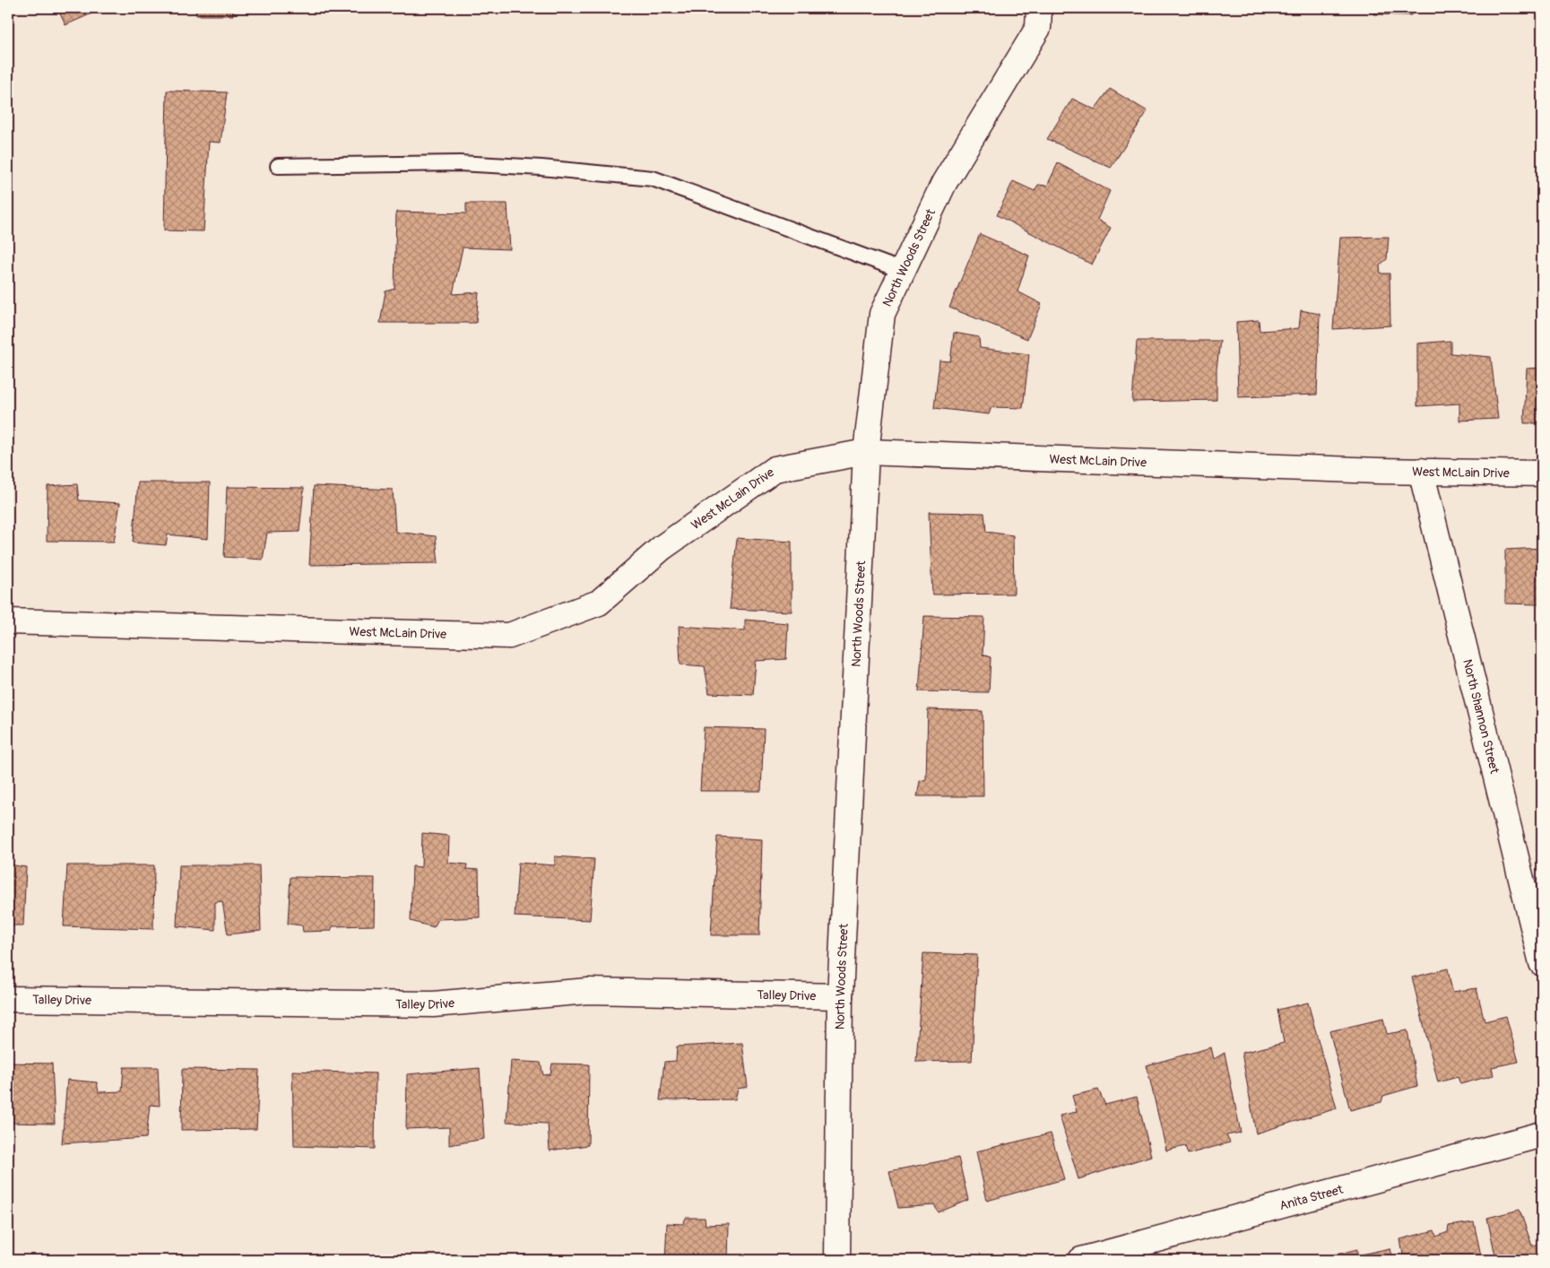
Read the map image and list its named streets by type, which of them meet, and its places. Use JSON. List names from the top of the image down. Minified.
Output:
{"streets":{"street":["North Woods Street","West McLain Drive","North Shannon Street","Talley Drive","Anita Street"]},"crossings":[["North Woods Street","West McLain Drive"],["North Woods Street","Talley Drive"],["West McLain Drive","North Shannon Street"]]}
